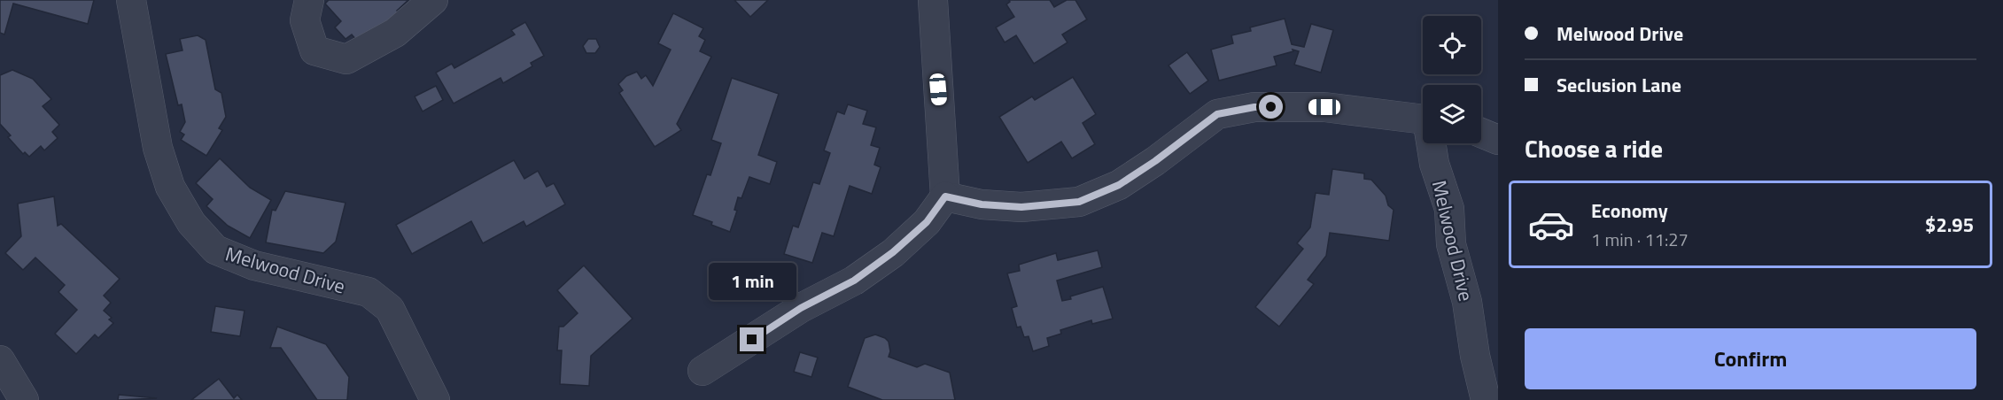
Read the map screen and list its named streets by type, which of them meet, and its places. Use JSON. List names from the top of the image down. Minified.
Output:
{"streets":{"street":["Melwood Drive"]},"page":{"banner":["Melwood Drive","Seclusion Lane"],"heading":"Choose a ride","list":[{"name":"Economy","note":"1 min · 11:27","value":"$2.95"}],"bubble":"1 min","buttons":"Confirm"}}
